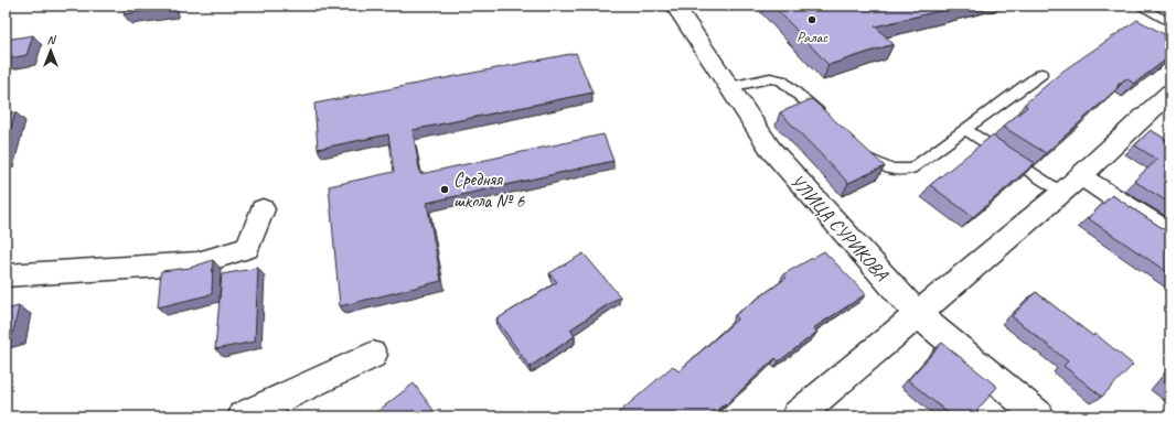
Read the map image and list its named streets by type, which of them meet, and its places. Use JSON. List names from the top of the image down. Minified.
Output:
{"streets":{"street":["УЛИЦА СУРИКОВА"]},"places":["Ралас","Средняя школа № 6"],"north":"top"}
